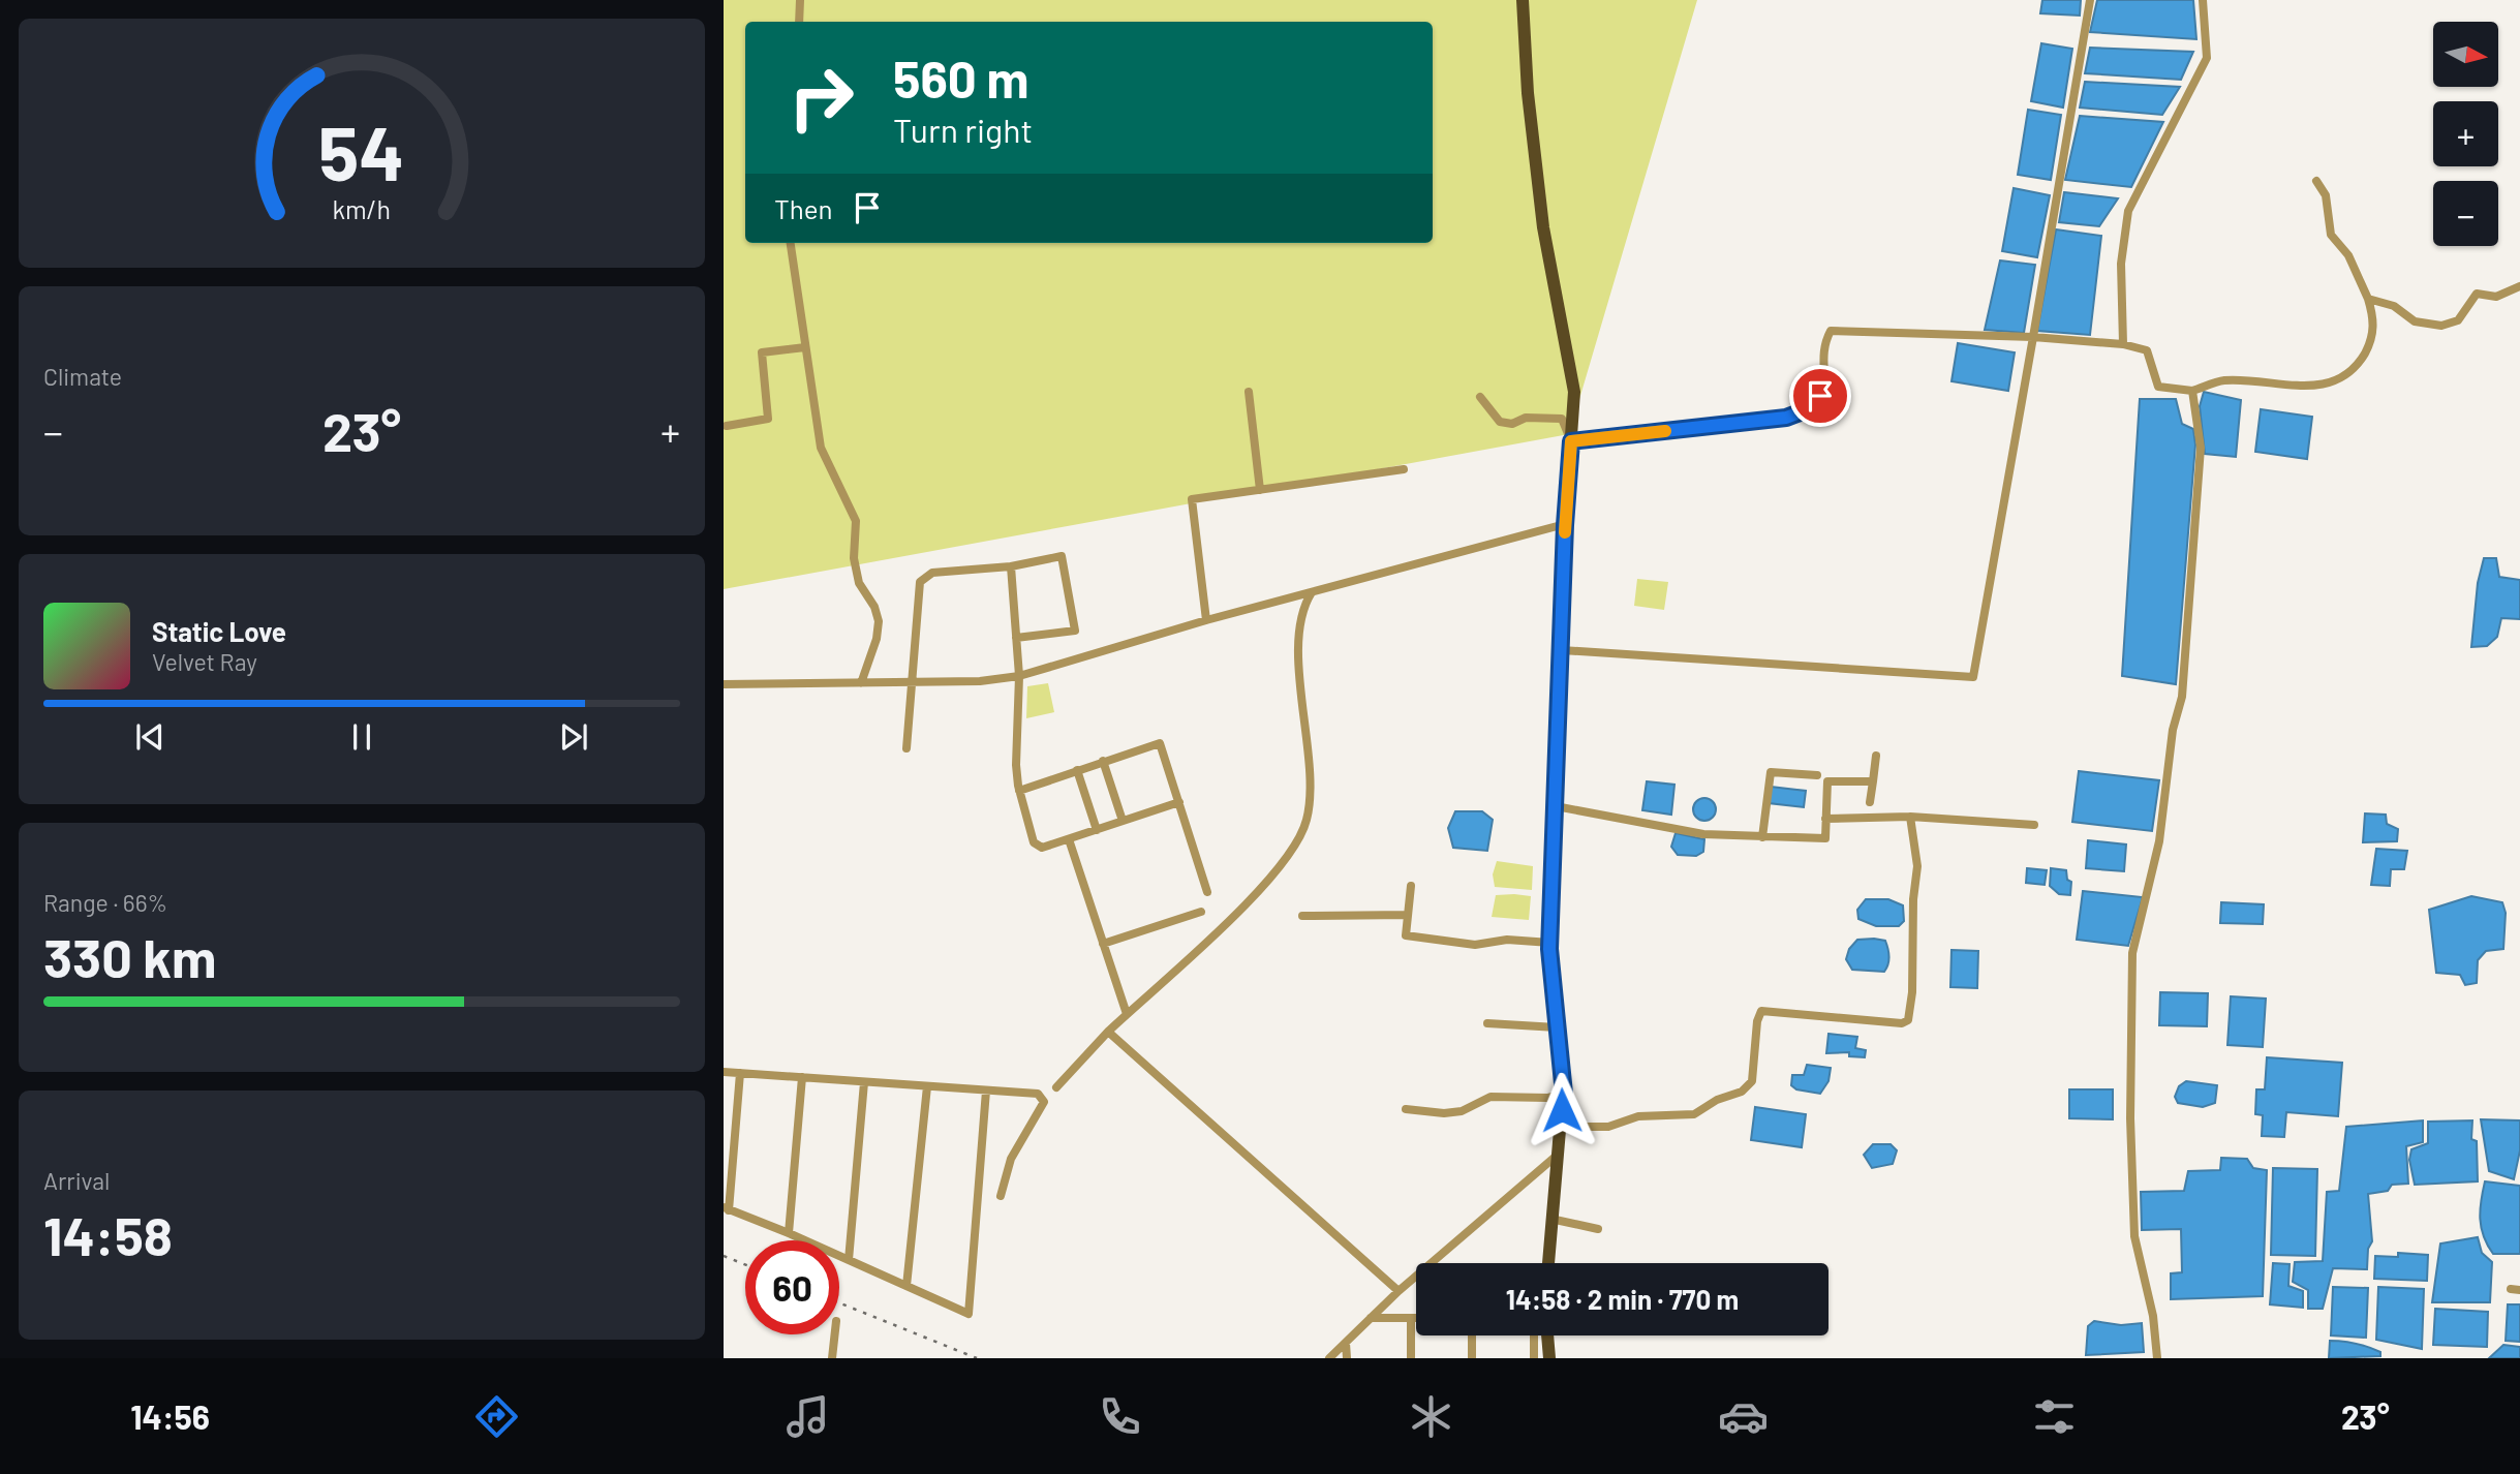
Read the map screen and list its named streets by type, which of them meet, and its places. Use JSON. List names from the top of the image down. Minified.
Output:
{"north":"right","page":{"map_buttons":["+","−"],"turn":["560 m","Turn right"],"then":"Then","tile":["Climate",["Range · 66%","330 km"],["Arrival","14:58"]],"heat":["−","23°","+"],"song":["Static Love","Velvet Ray"],"limit":"60","trip":"14:58 · 2 min · 770 m","tabs":["14:56","23°"],"gauge":["54","km/h"]}}
